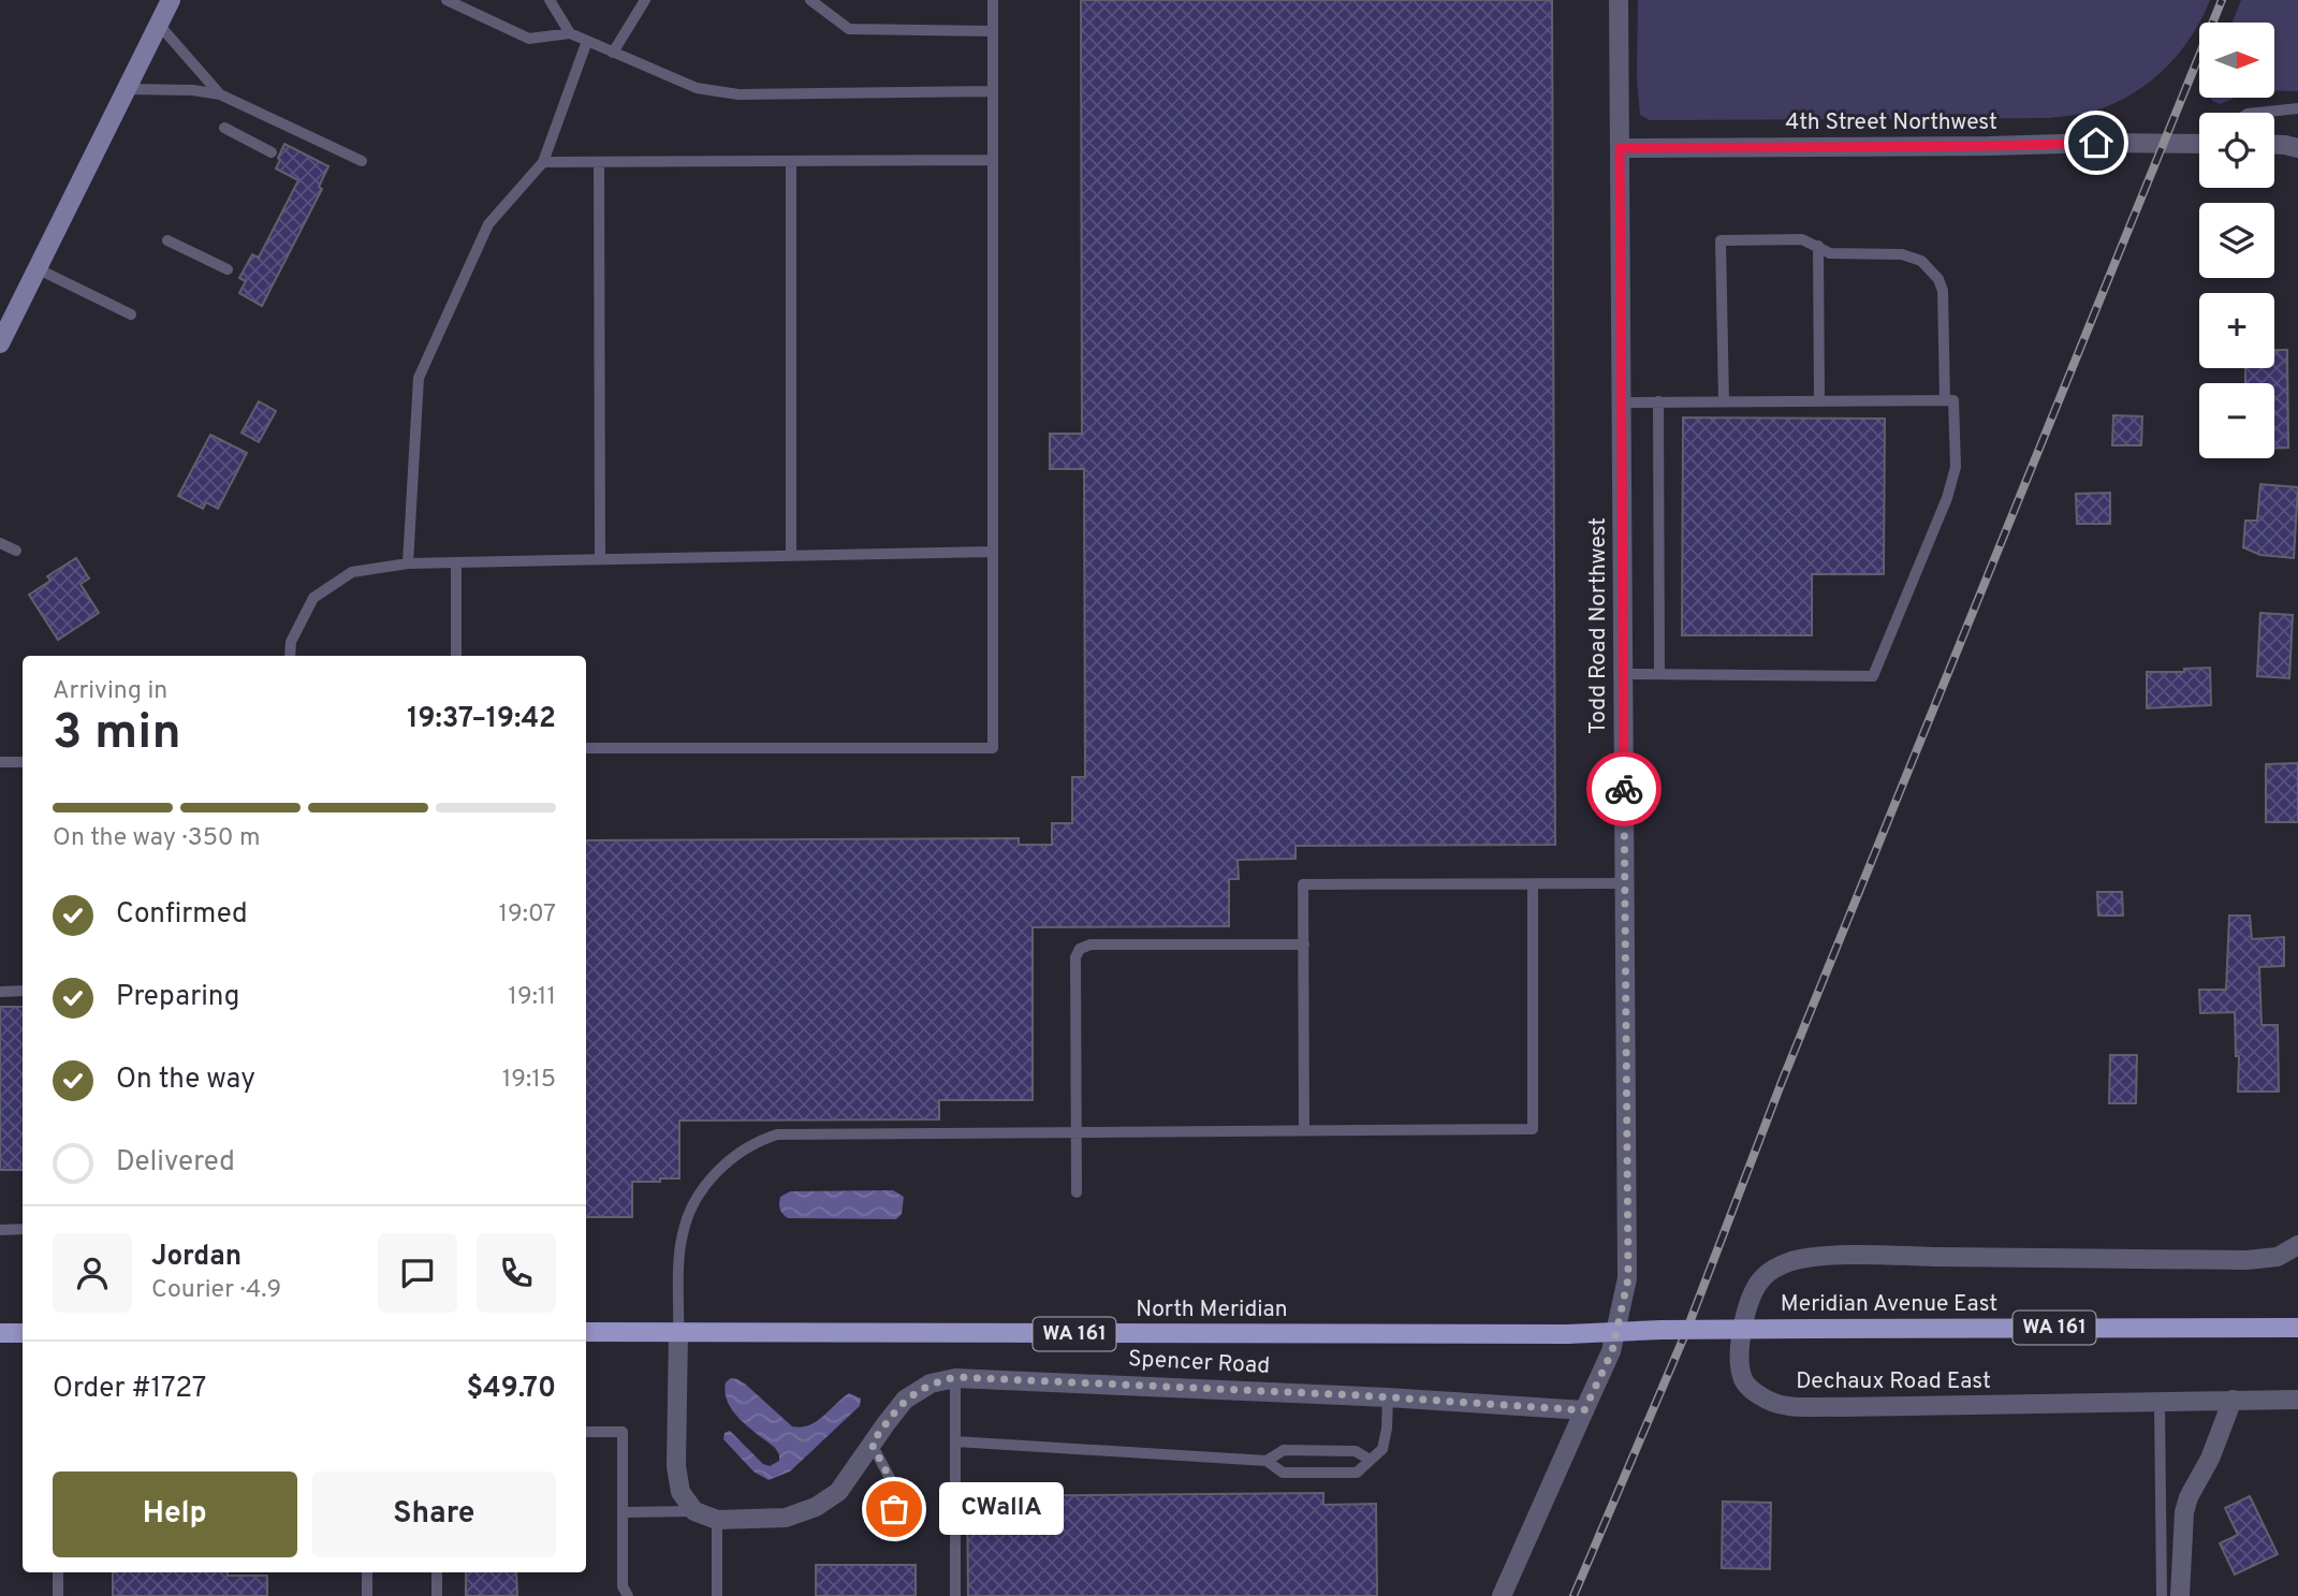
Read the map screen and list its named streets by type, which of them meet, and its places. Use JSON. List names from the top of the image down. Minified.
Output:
{"streets":{"main road":["Meridian Avenue East","North Meridian","WA 161"],"street":["4th Street Northwest","Todd Road Northwest","Spencer Road","Dechaux Road East"]},"crossings":[["4th Street Northwest","Todd Road Northwest"],["Todd Road Northwest","Spencer Road"],["Meridian Avenue East","North Meridian"]],"places":["CWallA"],"north":"right","page":{"map_buttons":["+","−"],"heading":["3 min","Arriving in","19:37–19:42"],"panel":["Jordan","Courier · 4.9","Order #1727","$49.70"],"bar":"On the way · 350 m","list":[["Confirmed","19:07"],["Preparing","19:11"],["On the way","19:15"],"Delivered"],"buttons":["Help","Share"],"bubble":"CWallA"}}
